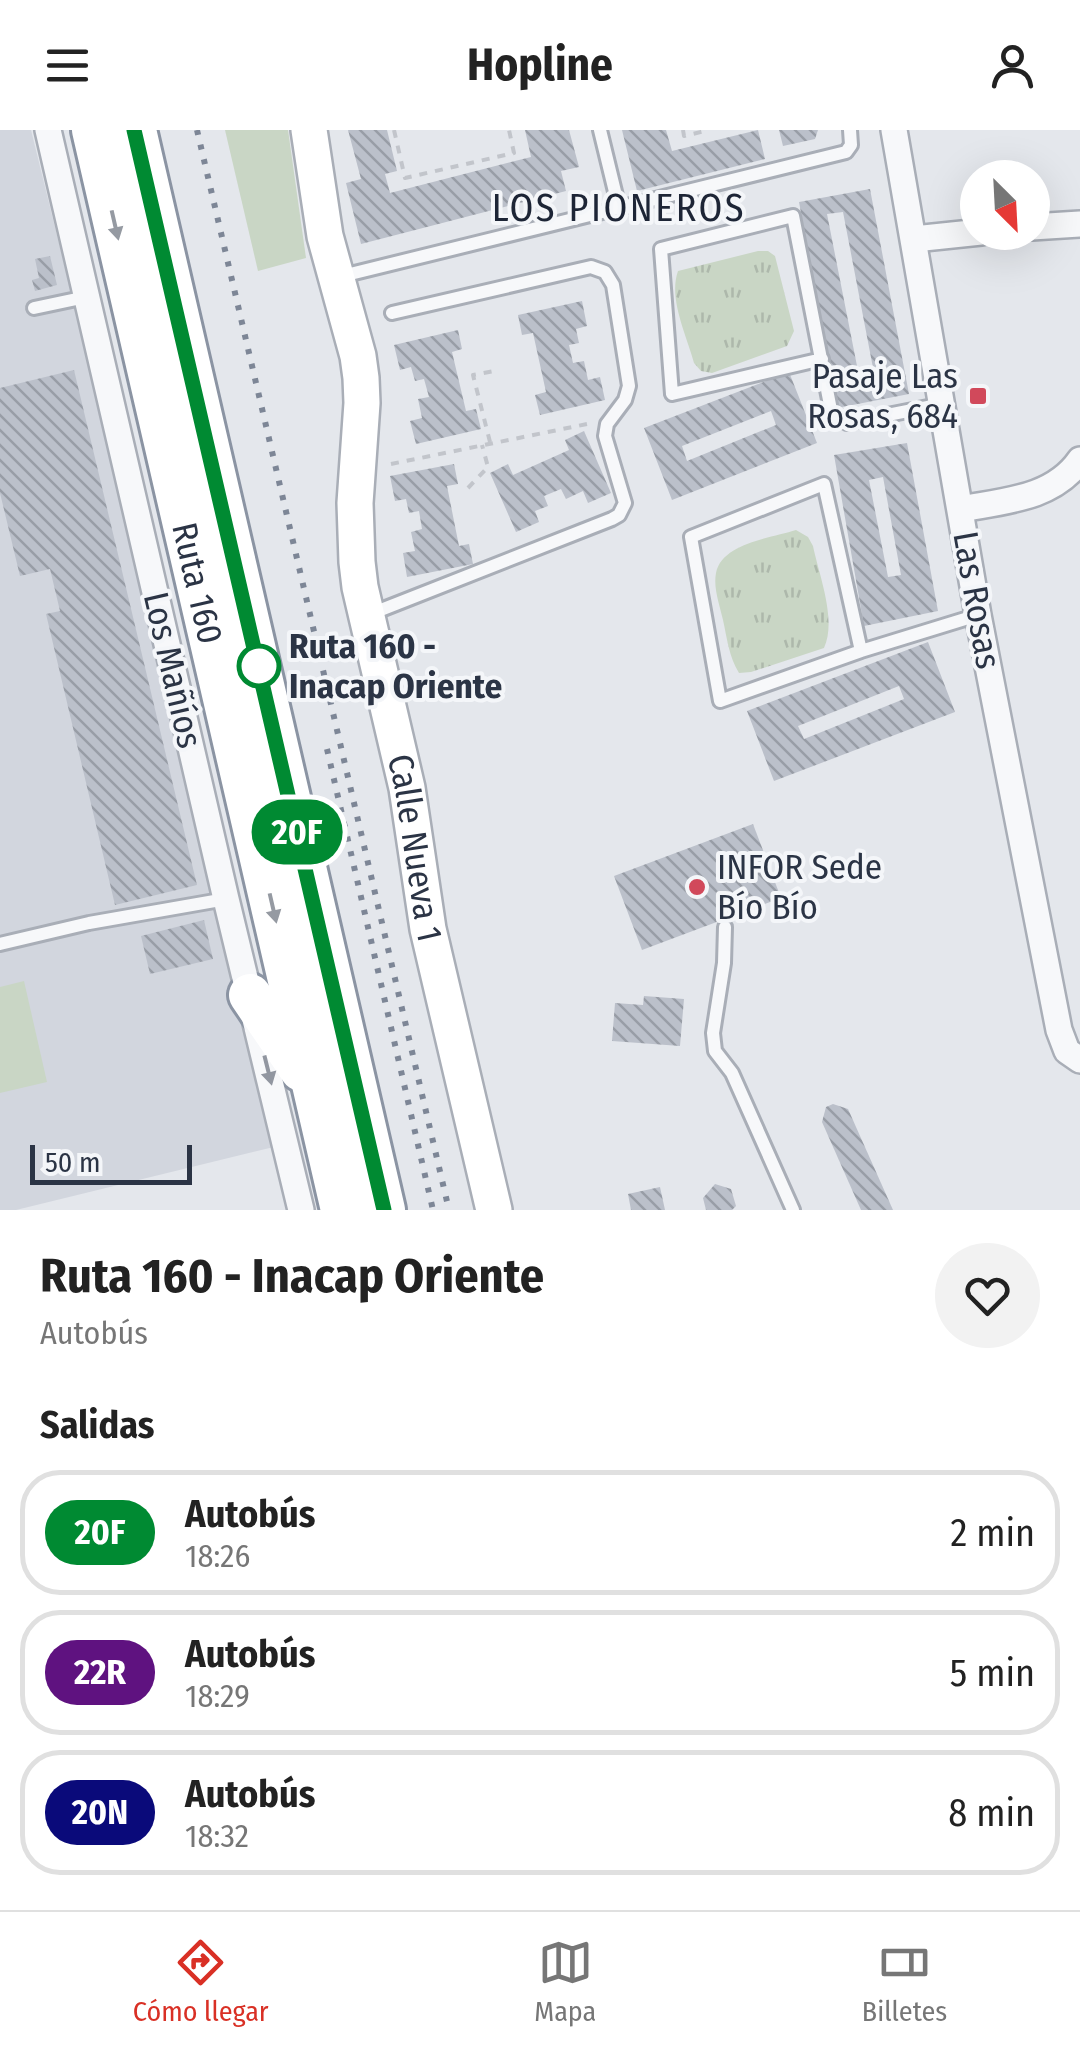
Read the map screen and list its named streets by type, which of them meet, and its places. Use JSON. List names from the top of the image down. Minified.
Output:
{"streets":{"highway":["Ruta 160"],"main road":["Calle Nueva 1"],"street":["Las Rosas","Los Mañíos"]},"districts":["LOS PIONEROS"],"places":{"transit":["Pasaje Las Rosas, 684"],"other":["Ruta 160 - Inacap Oriente","INFOR Sede Bío Bío"]},"lines":["bus line 20F"],"scale_bar":"50 m","north":"bottom right","page":{"header":"Hopline","on_map":"20F","scale":"50 m","heading":[["Ruta 160 - Inacap Oriente","Autobús"],"Salidas"],"list":[{"mark":"20F","name":"Autobús","note":"18:26","value":"2 min"},{"mark":"22R","name":"Autobús","note":"18:29","value":"5 min"},{"mark":"20N","name":"Autobús","note":"18:32","value":"8 min"}],"tabs":["Cómo llegar","Mapa","Billetes"]}}
